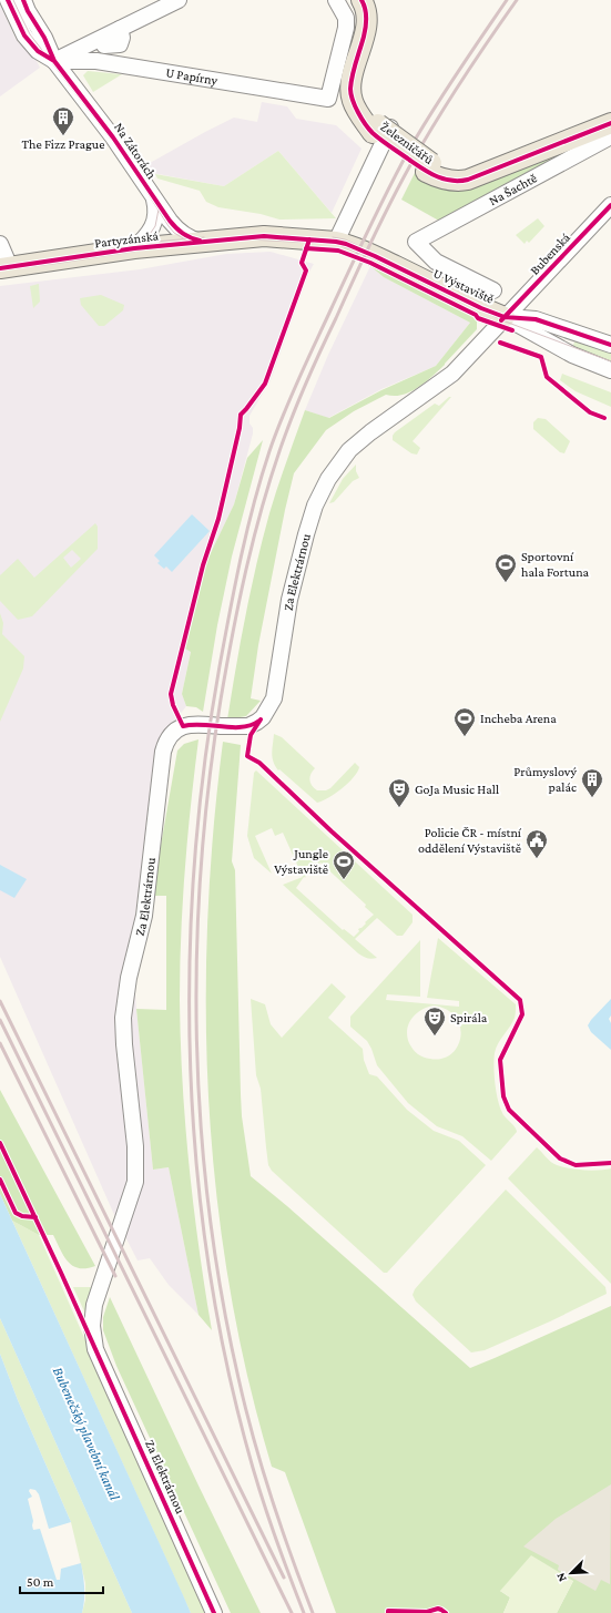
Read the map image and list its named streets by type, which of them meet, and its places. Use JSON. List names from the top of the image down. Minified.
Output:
{"streets":{"main road":["Železničářů","Partyzánská","U Výstaviště"],"street":["U Papírny","Na Zátorách","Na Šachtě","Bubenská","Za Elektrárnou"]},"crossings":[["U Papírny","Na Zátorách"],["Na Zátorách","Partyzánská"],["Na Šachtě","U Výstaviště"],["Partyzánská","U Výstaviště"],["Bubenská","U Výstaviště"],["Bubenská","Za Elektrárnou"],["U Výstaviště","Za Elektrárnou"]],"water":["Bubenečský plavební kanál"],"places":{"building":["The Fizz Prague","Průmyslový palác"],"sports":["Sportovní hala Fortuna","Incheba Arena","Jungle Výstaviště"],"theatre":["GoJa Music Hall","Spirála"],"public building":["Policie ČR - místní oddělení Výstaviště"]},"scale_bar":"50 m","north":"bottom left"}
